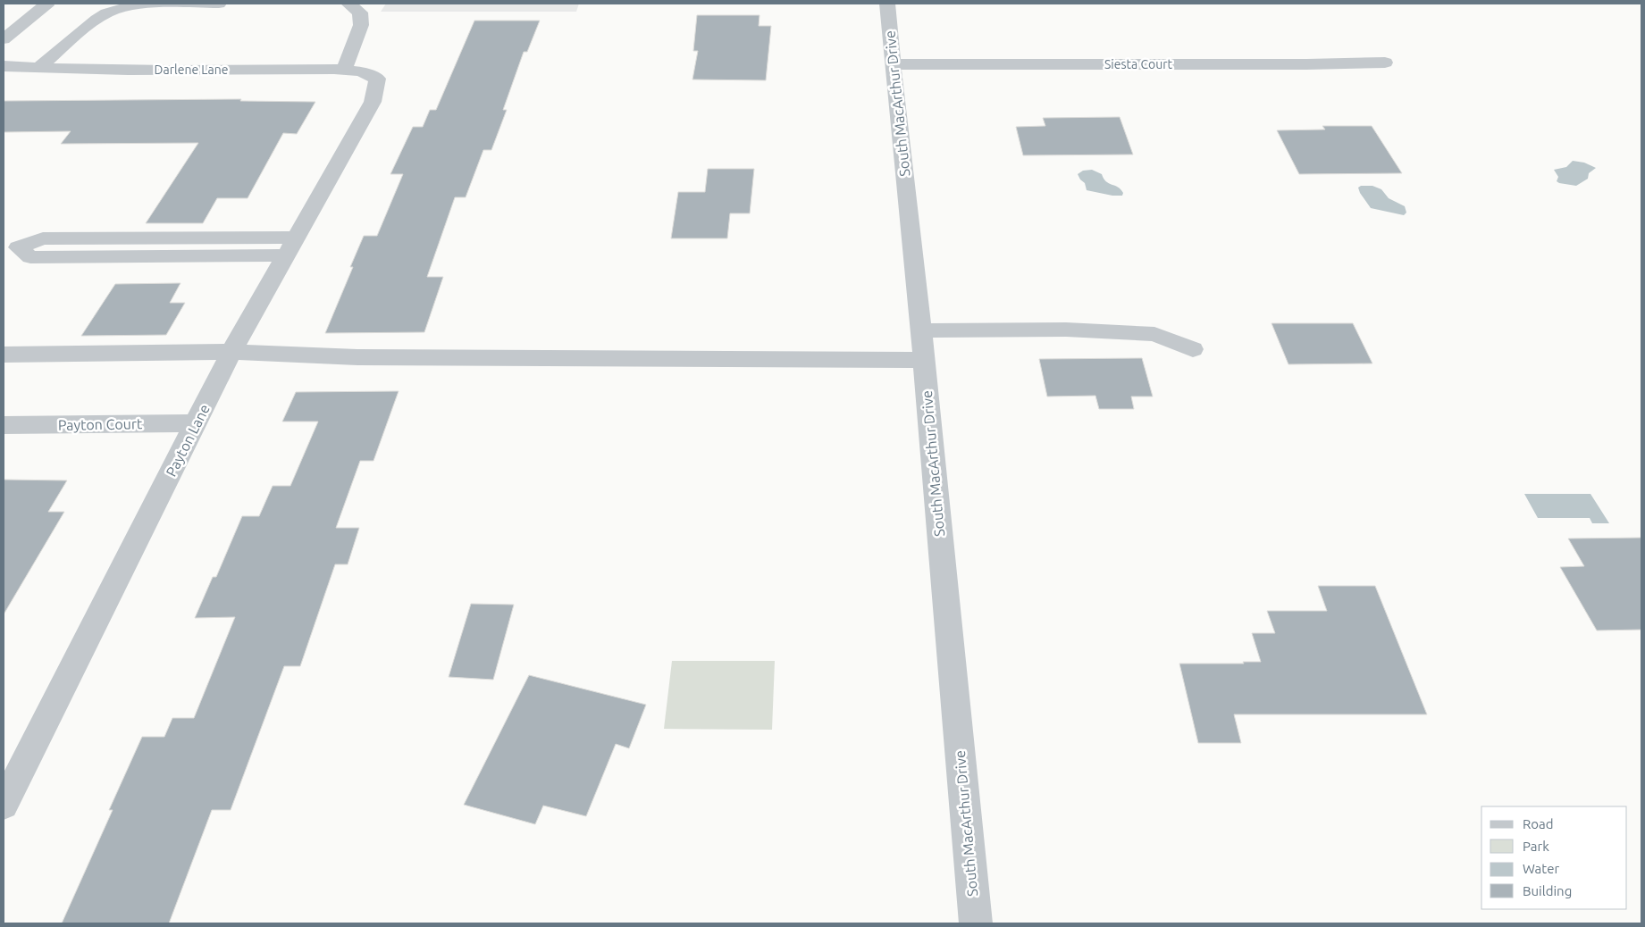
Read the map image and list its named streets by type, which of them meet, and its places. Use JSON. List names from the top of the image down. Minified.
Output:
{"streets":{"street":["Siesta Court","Darlene Lane","South MacArthur Drive","Payton Court","Payton Lane"]},"crossings":[["Siesta Court","South MacArthur Drive"],["Darlene Lane","Payton Lane"],["Payton Court","Payton Lane"]],"legend":["Road","Park","Water","Building"]}
